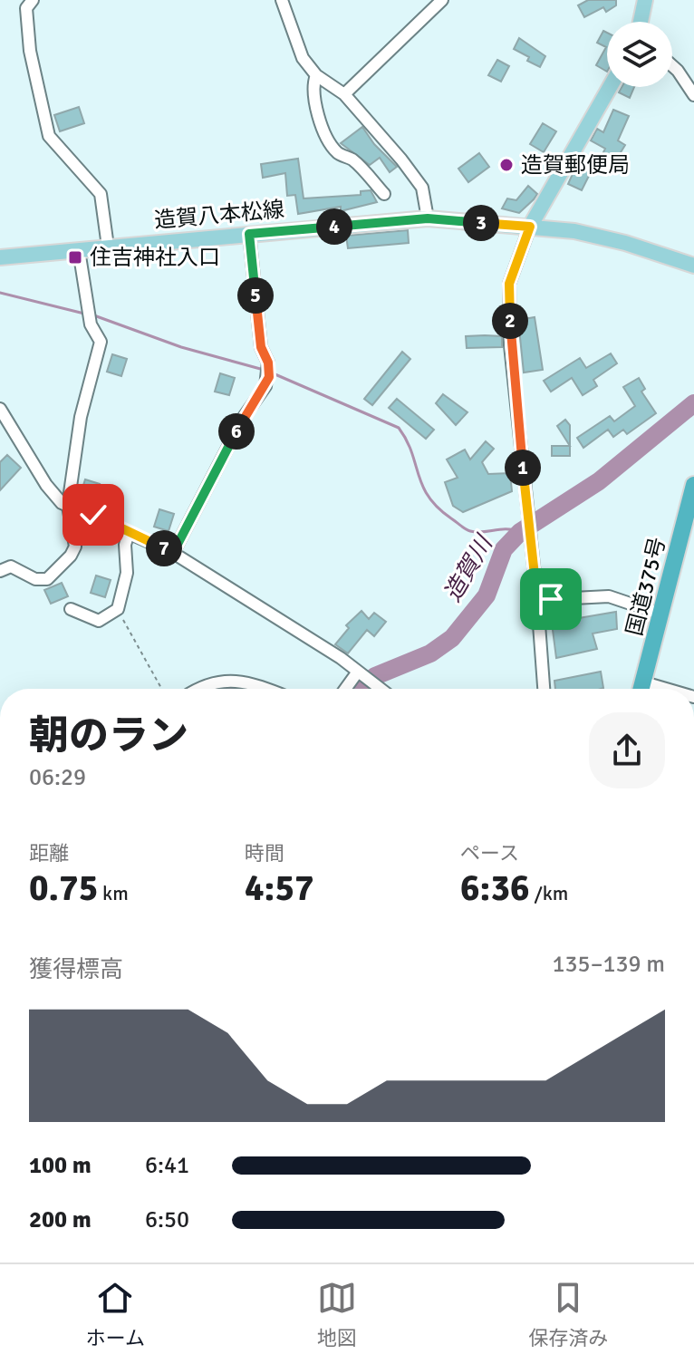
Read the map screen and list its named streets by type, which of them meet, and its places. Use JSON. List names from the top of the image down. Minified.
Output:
{"streets":{"highway":["国道375号"],"main road":["造賀八本松線"]},"water":["造賀川"],"places":{"other":["造賀郵便局"],"transit":["住吉神社入口"]},"page":{"pins":["3","4","5","2","6","1","7"],"heading":["朝のラン","06:29"],"stats":[["距離","0.75 km"],["時間","4:57"],["ペース","6:36 /km"]],"chart":["獲得標高","135–139 m"],"list":[{"name":"100 m","note":"6:41"},{"name":"200 m","note":"6:50"}],"tabs":["ホーム","地図","保存済み"]}}
